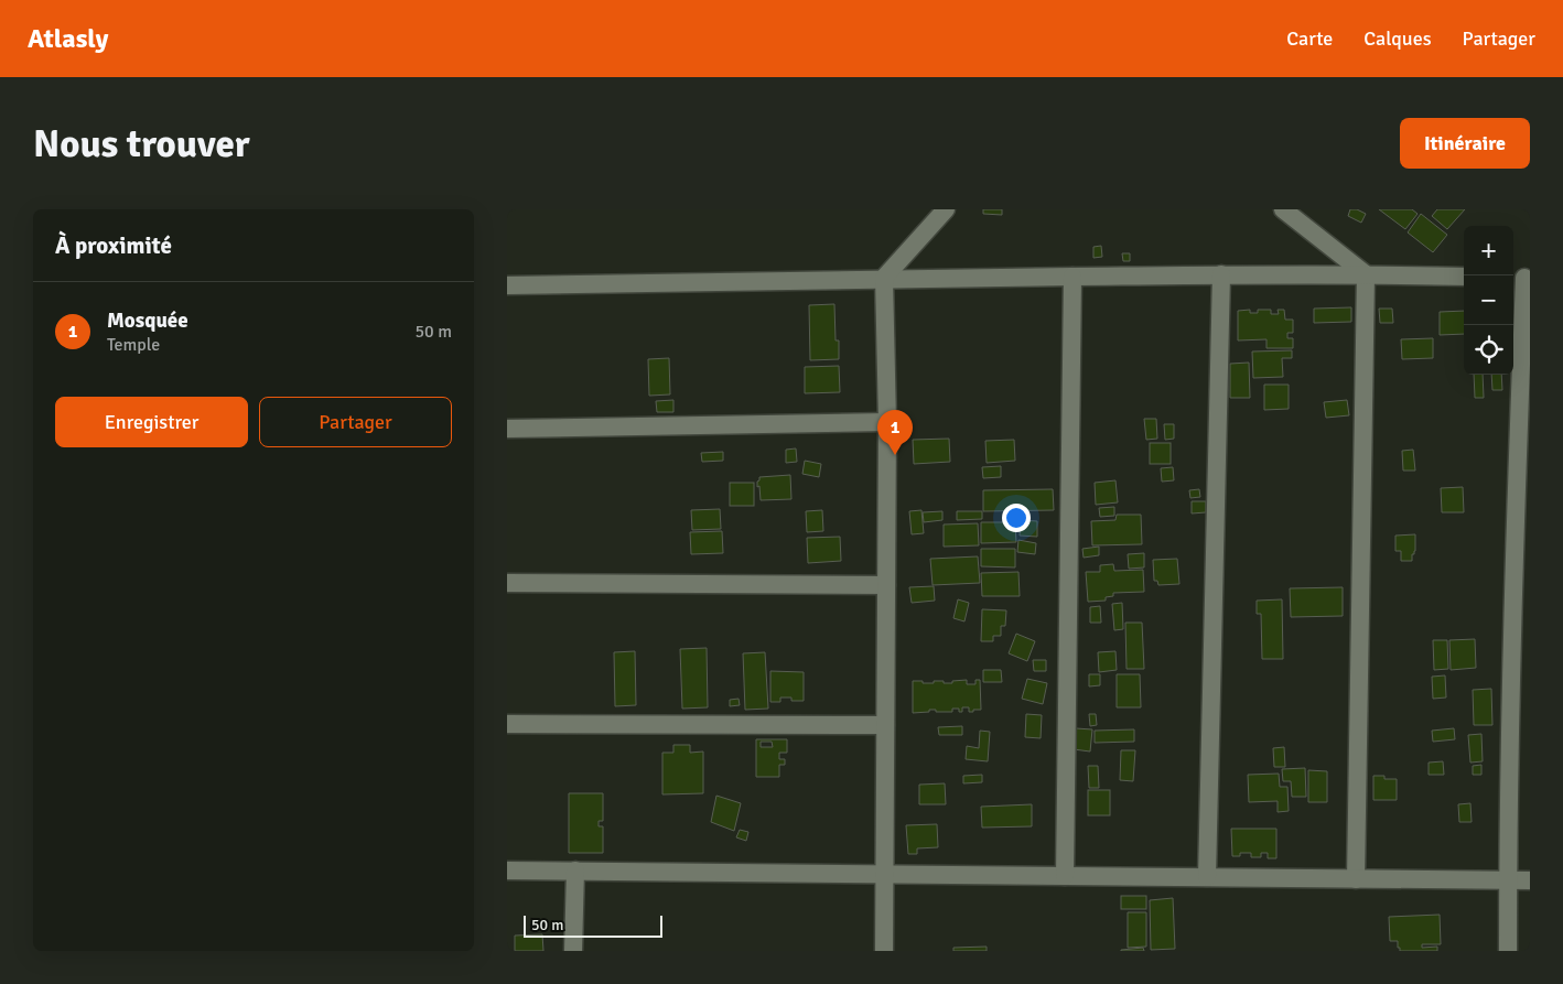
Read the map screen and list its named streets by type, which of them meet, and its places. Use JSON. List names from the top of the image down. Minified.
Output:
{"scale_bar":"50 m","page":{"header":"Atlasly","nav":["Carte","Calques","Partager"],"buttons":["Itinéraire",["Enregistrer","Partager"]],"title":"Nous trouver","heading":"À proximité","map_buttons":["+","−"],"list":[{"mark":"1","name":"Mosquée","note":"Temple","value":"50 m"}],"pins":"1","scale":"50 m"}}
